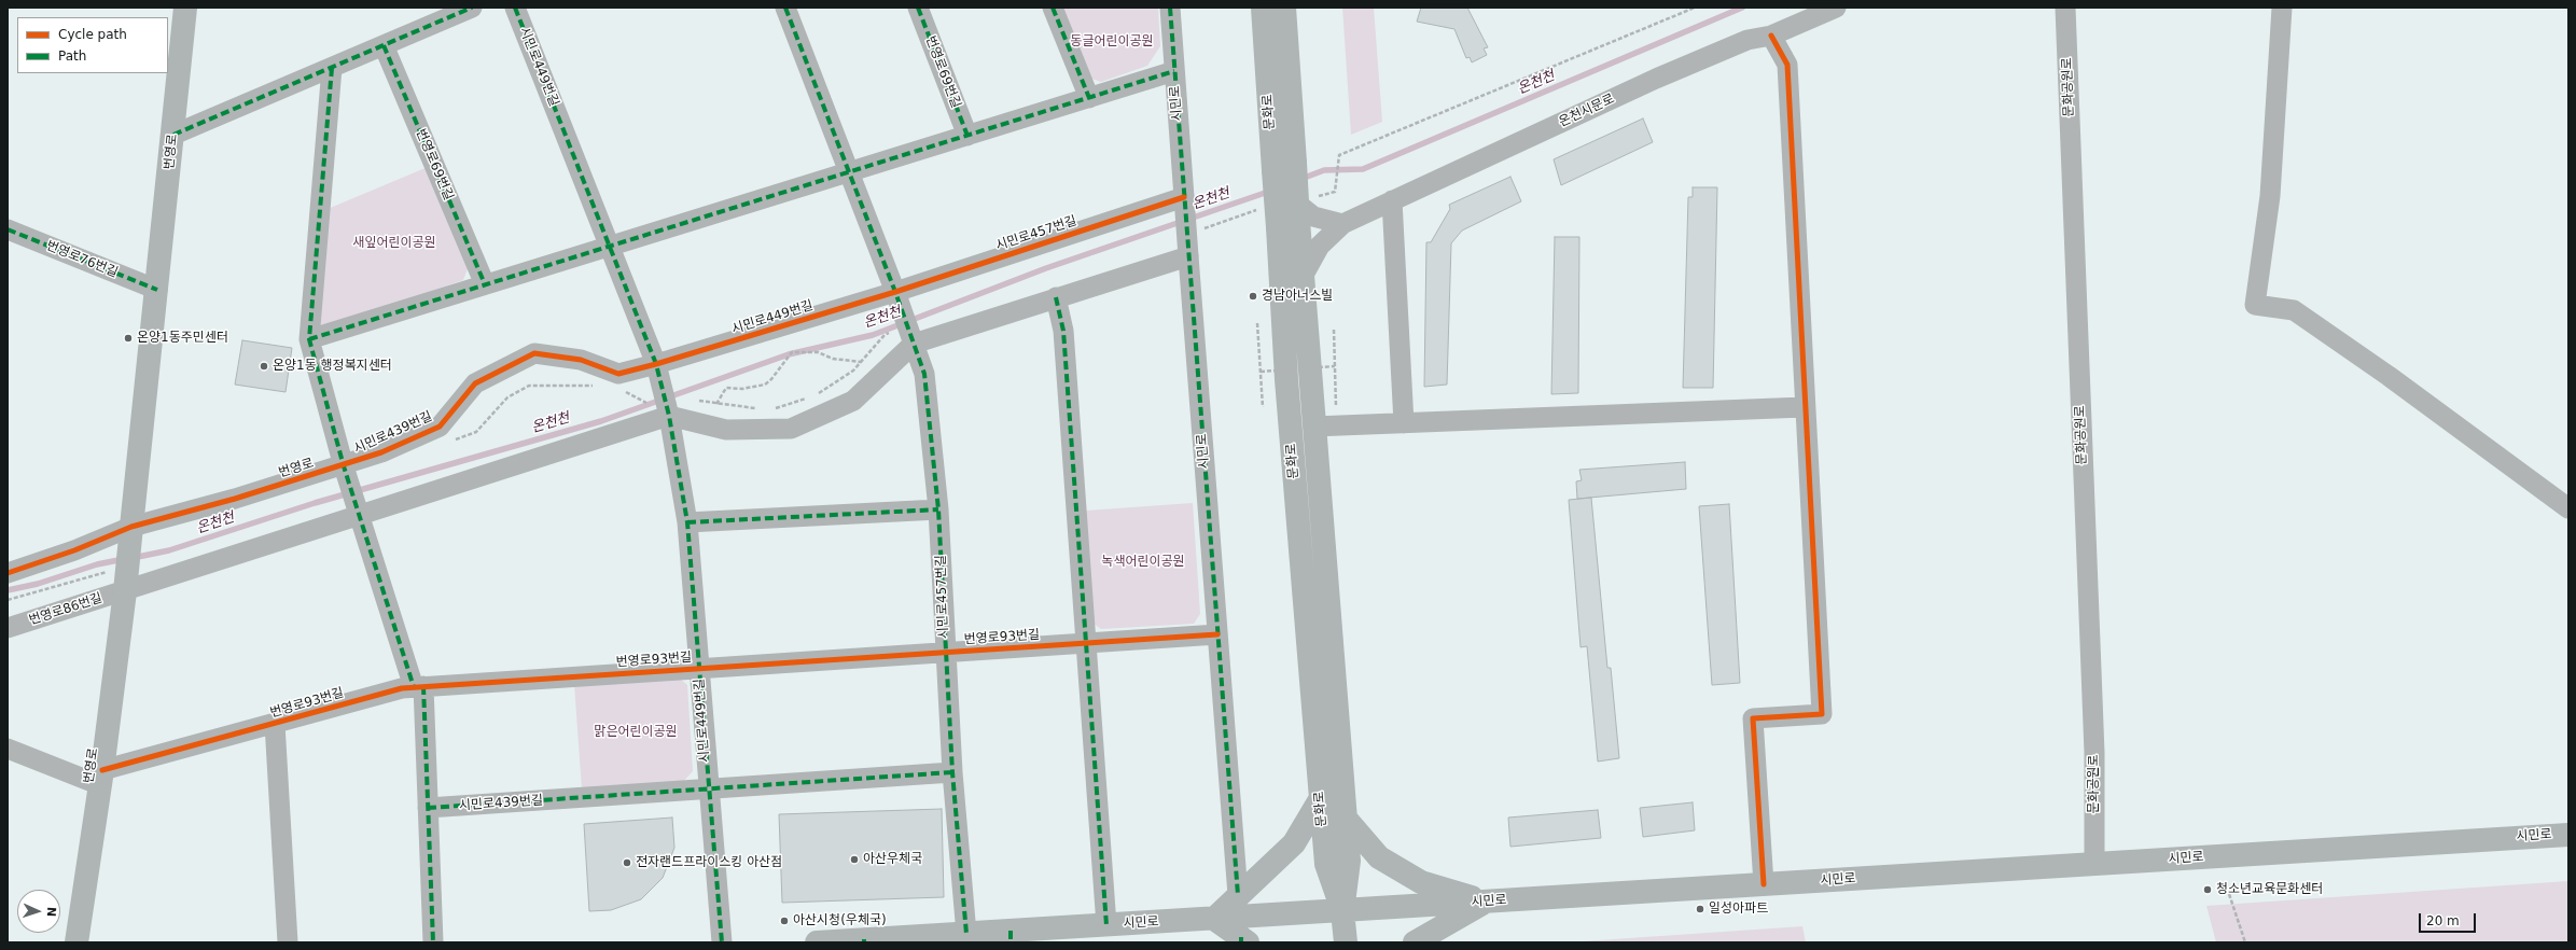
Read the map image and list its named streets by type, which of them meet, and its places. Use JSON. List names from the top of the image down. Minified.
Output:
{"streets":{"main road":["시민로","문화로","번영로"],"street":["시민로449번길","번영로69번길","문화공원로","온천시문로","시민로457번길","번영로76번길","시민로439번길","번영로86번길","번영로93번길"]},"crossings":[["시민로449번길","시민로457번길"],["시민로449번길","시민로439번길"],["시민로449번길","번영로86번길"],["시민로449번길","번영로93번길"],["문화공원로","시민로"],["시민로","문화로"],["시민로","시민로457번길"],["시민로","번영로93번길"],["온천시문로","문화로"],["번영로","번영로76번길"],["번영로","시민로439번길"],["번영로","번영로86번길"],["번영로","번영로93번길"],["시민로457번길","번영로93번길"],["시민로439번길","번영로86번길"],["시민로439번길","번영로93번길"]],"water":["온천천"],"parks":["동글어린이공원","새잎어린이공원","녹색어린이공원","맑은어린이공원"],"places":["경남아너스빌","온양1동주민센터","온양1동 행정복지센터","아산우체국","전자랜드프라이스킹 아산점","청소년교육문화센터","일성아파트","아산시청(우체국)"],"legend":["Cycle path","Path"],"scale_bar":"20 m","north":"right"}
